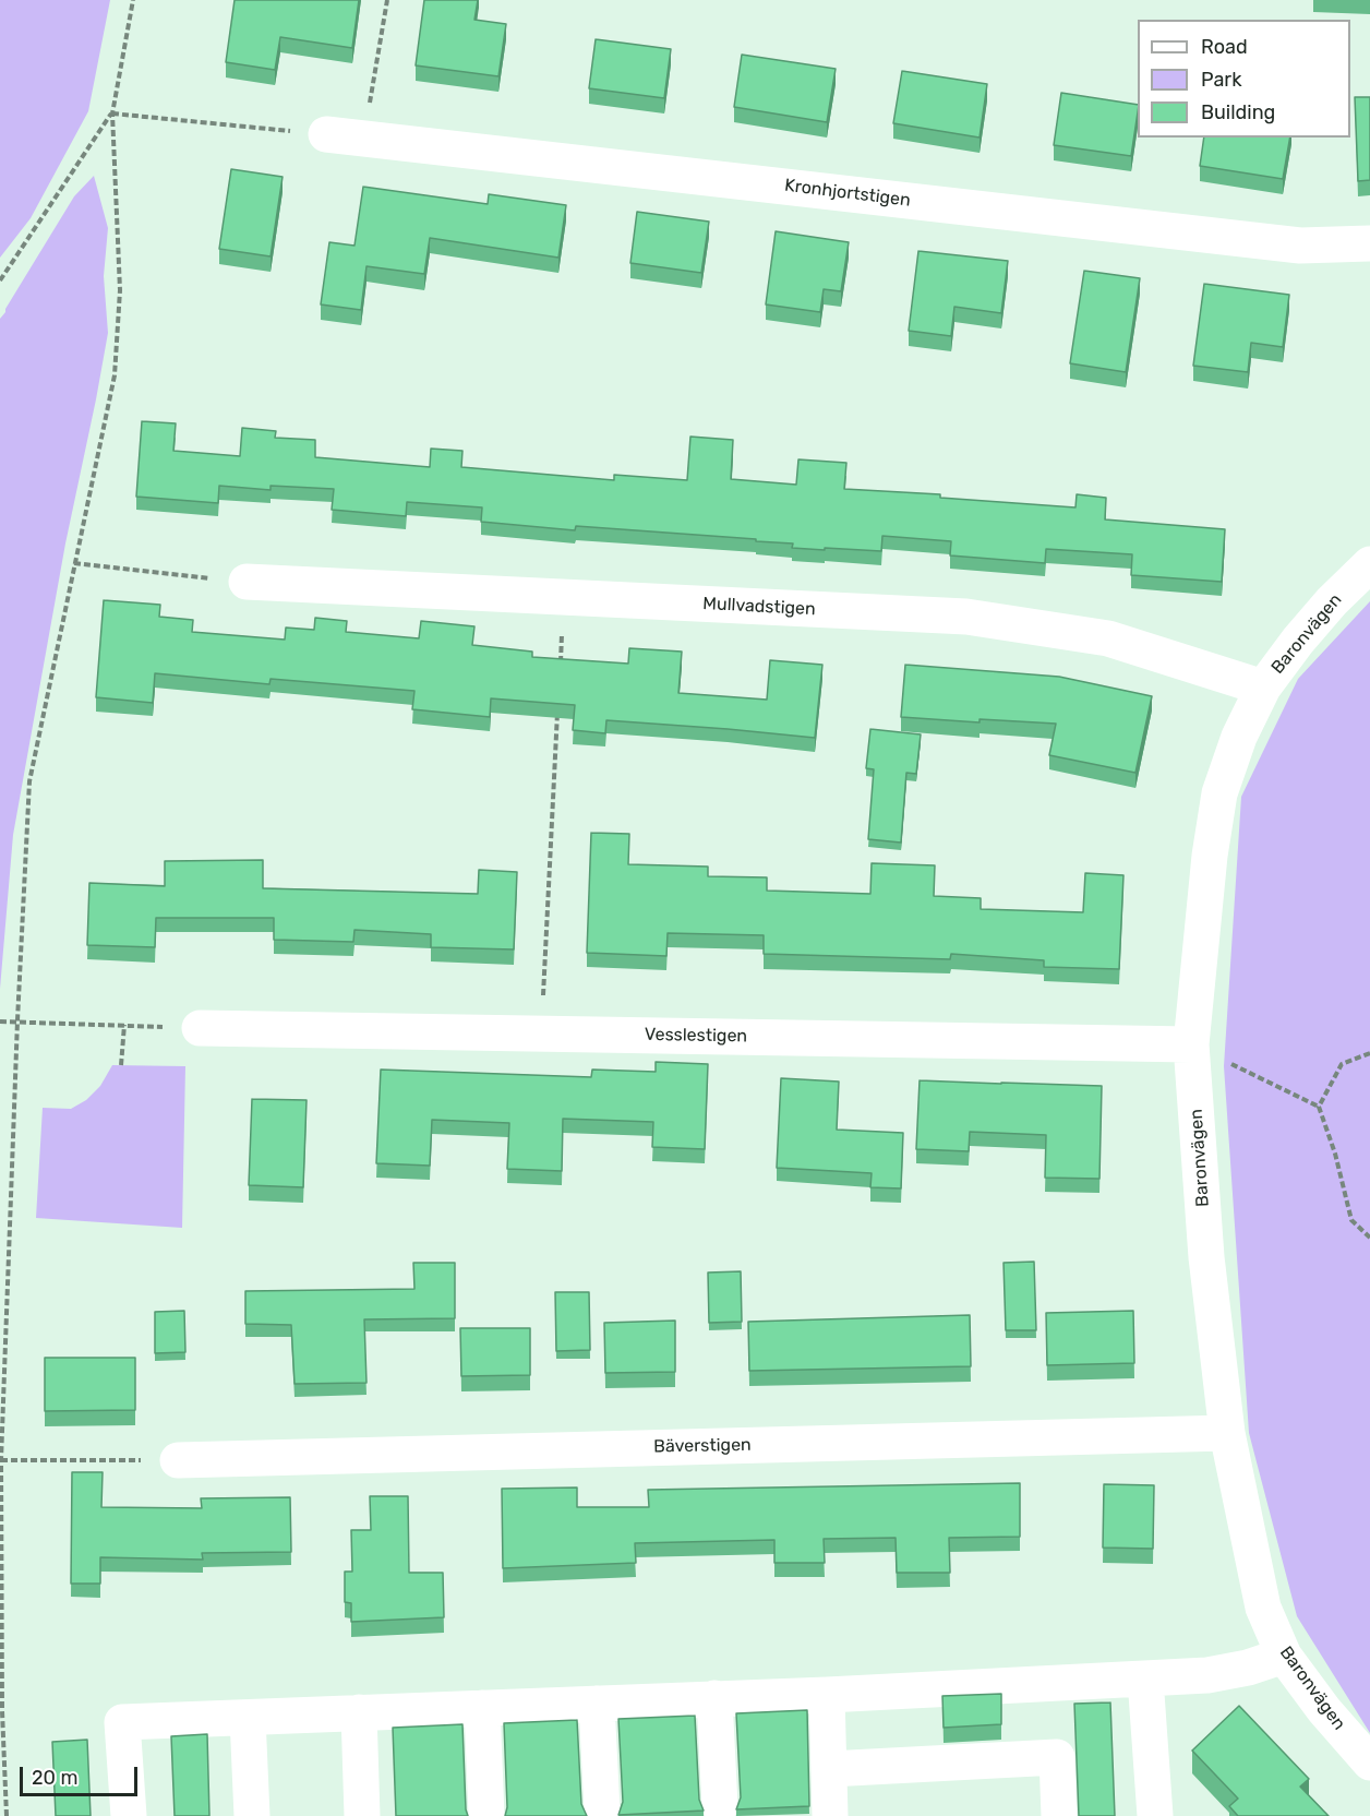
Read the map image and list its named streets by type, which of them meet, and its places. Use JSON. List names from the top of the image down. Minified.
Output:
{"streets":{"street":["Kronhjortstigen","Mullvadstigen","Baronvägen","Vesslestigen","Bäverstigen"]},"crossings":[["Mullvadstigen","Baronvägen"],["Baronvägen","Vesslestigen"],["Baronvägen","Bäverstigen"]],"legend":["Road","Park","Building"],"scale_bar":"20 m"}
